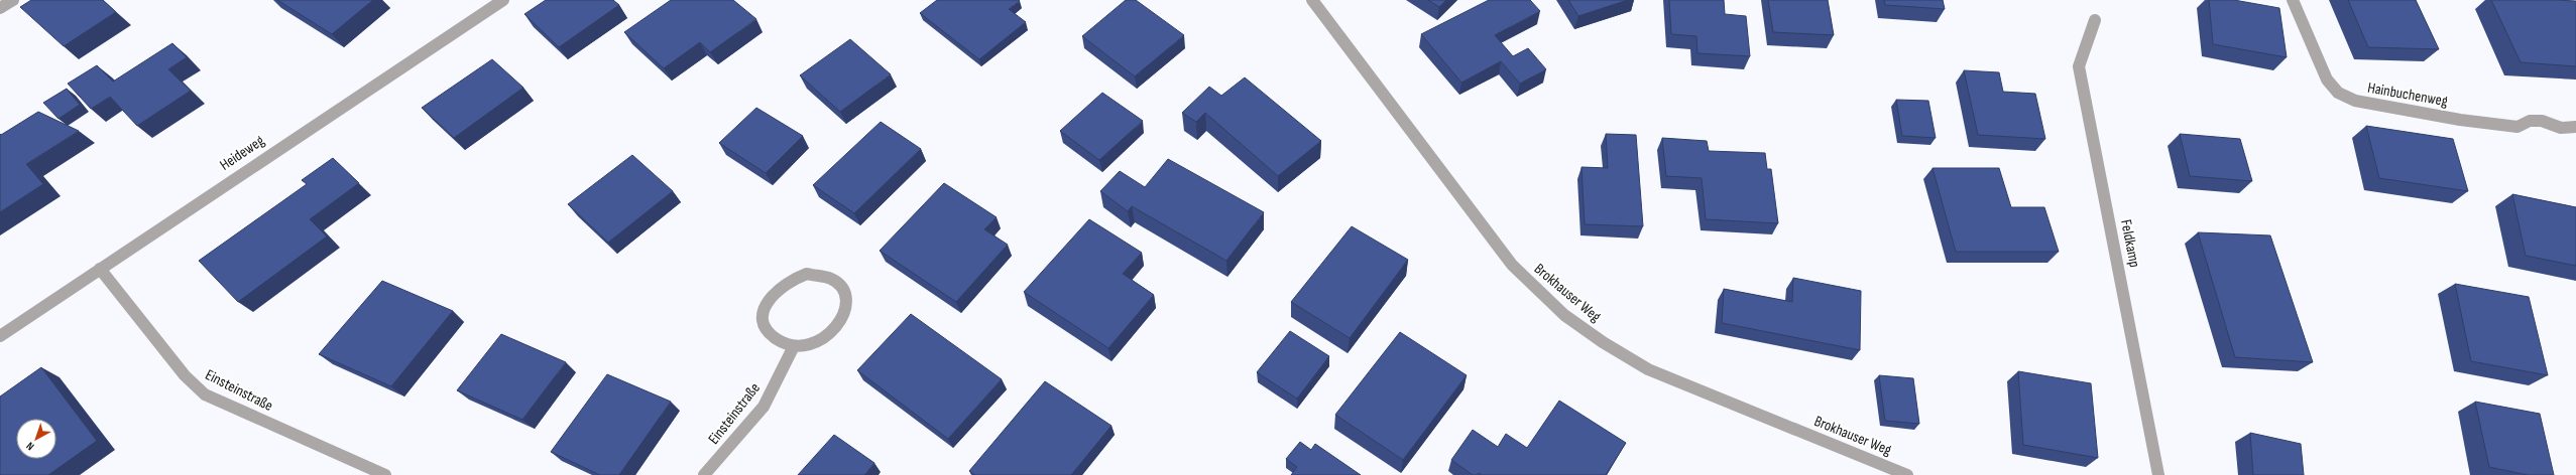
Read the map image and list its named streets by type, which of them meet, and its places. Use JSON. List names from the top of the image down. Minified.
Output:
{"streets":{"street":["Hainbuchenweg","Heideweg","Feldkamp","Brokhauser Weg","Einsteinstraße"]},"crossings":[["Heideweg","Einsteinstraße"]],"north":"bottom left"}
